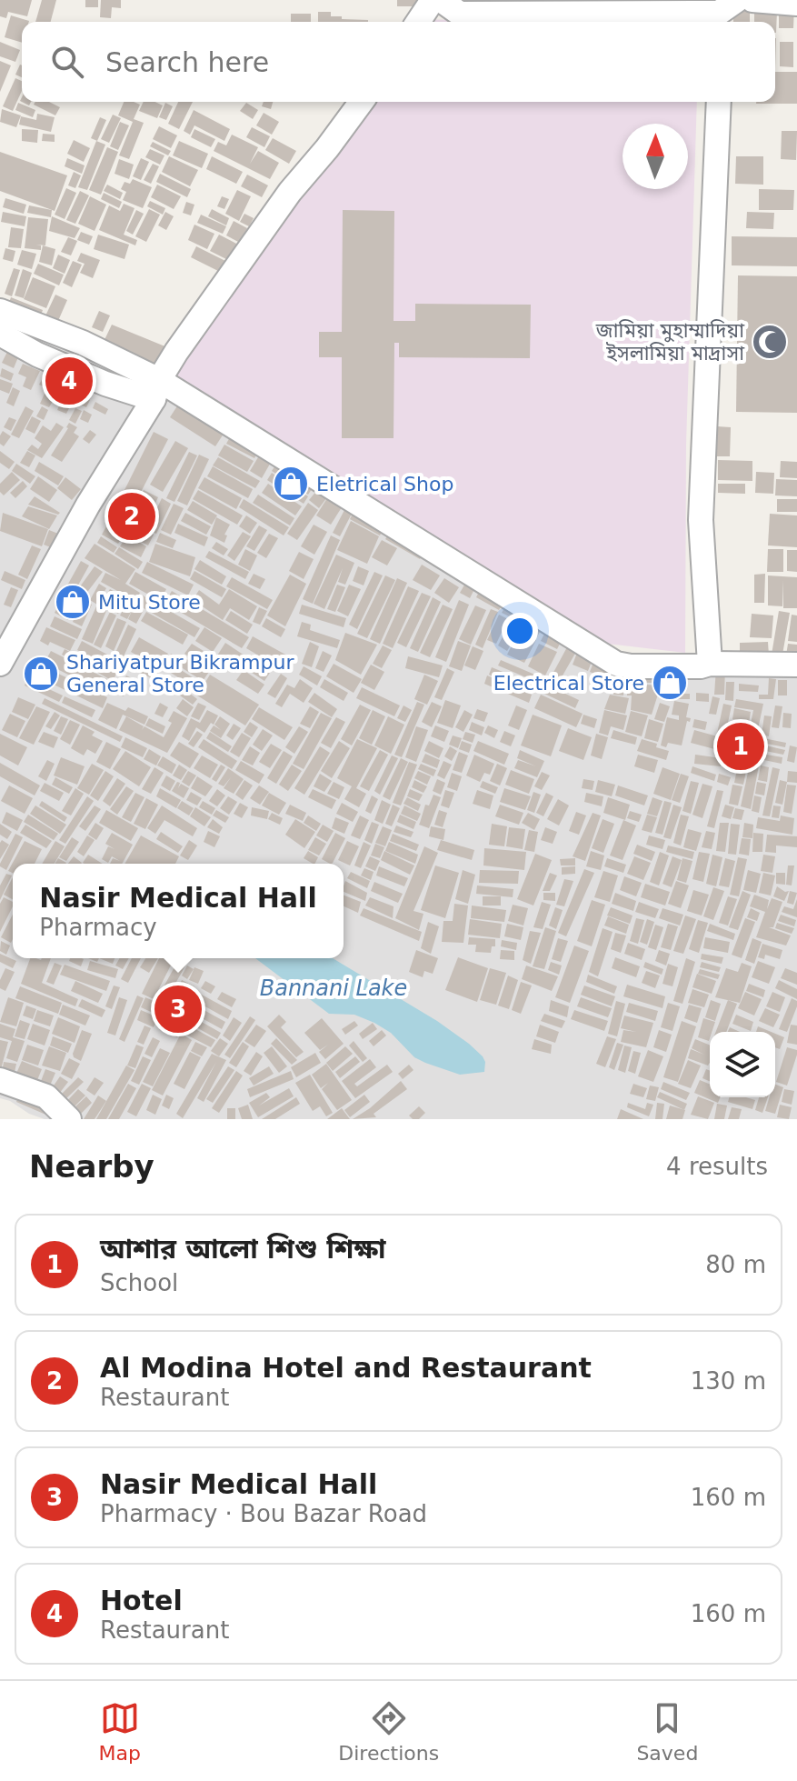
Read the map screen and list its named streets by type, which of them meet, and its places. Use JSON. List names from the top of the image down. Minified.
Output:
{"water":["Bannani Lake"],"places":{"mosque":["জামিয়া মুহাম্মাদিয়া ইসলামিয়া মাদ্রাসা"],"shop":["Eletrical Shop","Mitu Store","Shariyatpur Bikrampur General Store","Electrical Store"]},"north":"top","page":{"search":"Search here","pins":["4","2","1","3"],"popup":["Nasir Medical Hall","Pharmacy"],"heading":["Nearby","4 results"],"list":[{"mark":"1","name":"আশার আলো শিশু শিক্ষা","note":"School","value":"80 m"},{"mark":"2","name":"Al Modina Hotel and Restaurant","note":"Restaurant","value":"130 m"},{"mark":"3","name":"Nasir Medical Hall","note":"Pharmacy · Bou Bazar Road","value":"160 m"},{"mark":"4","name":"Hotel","note":"Restaurant","value":"160 m"}],"nav":["Map","Directions","Saved"]}}
